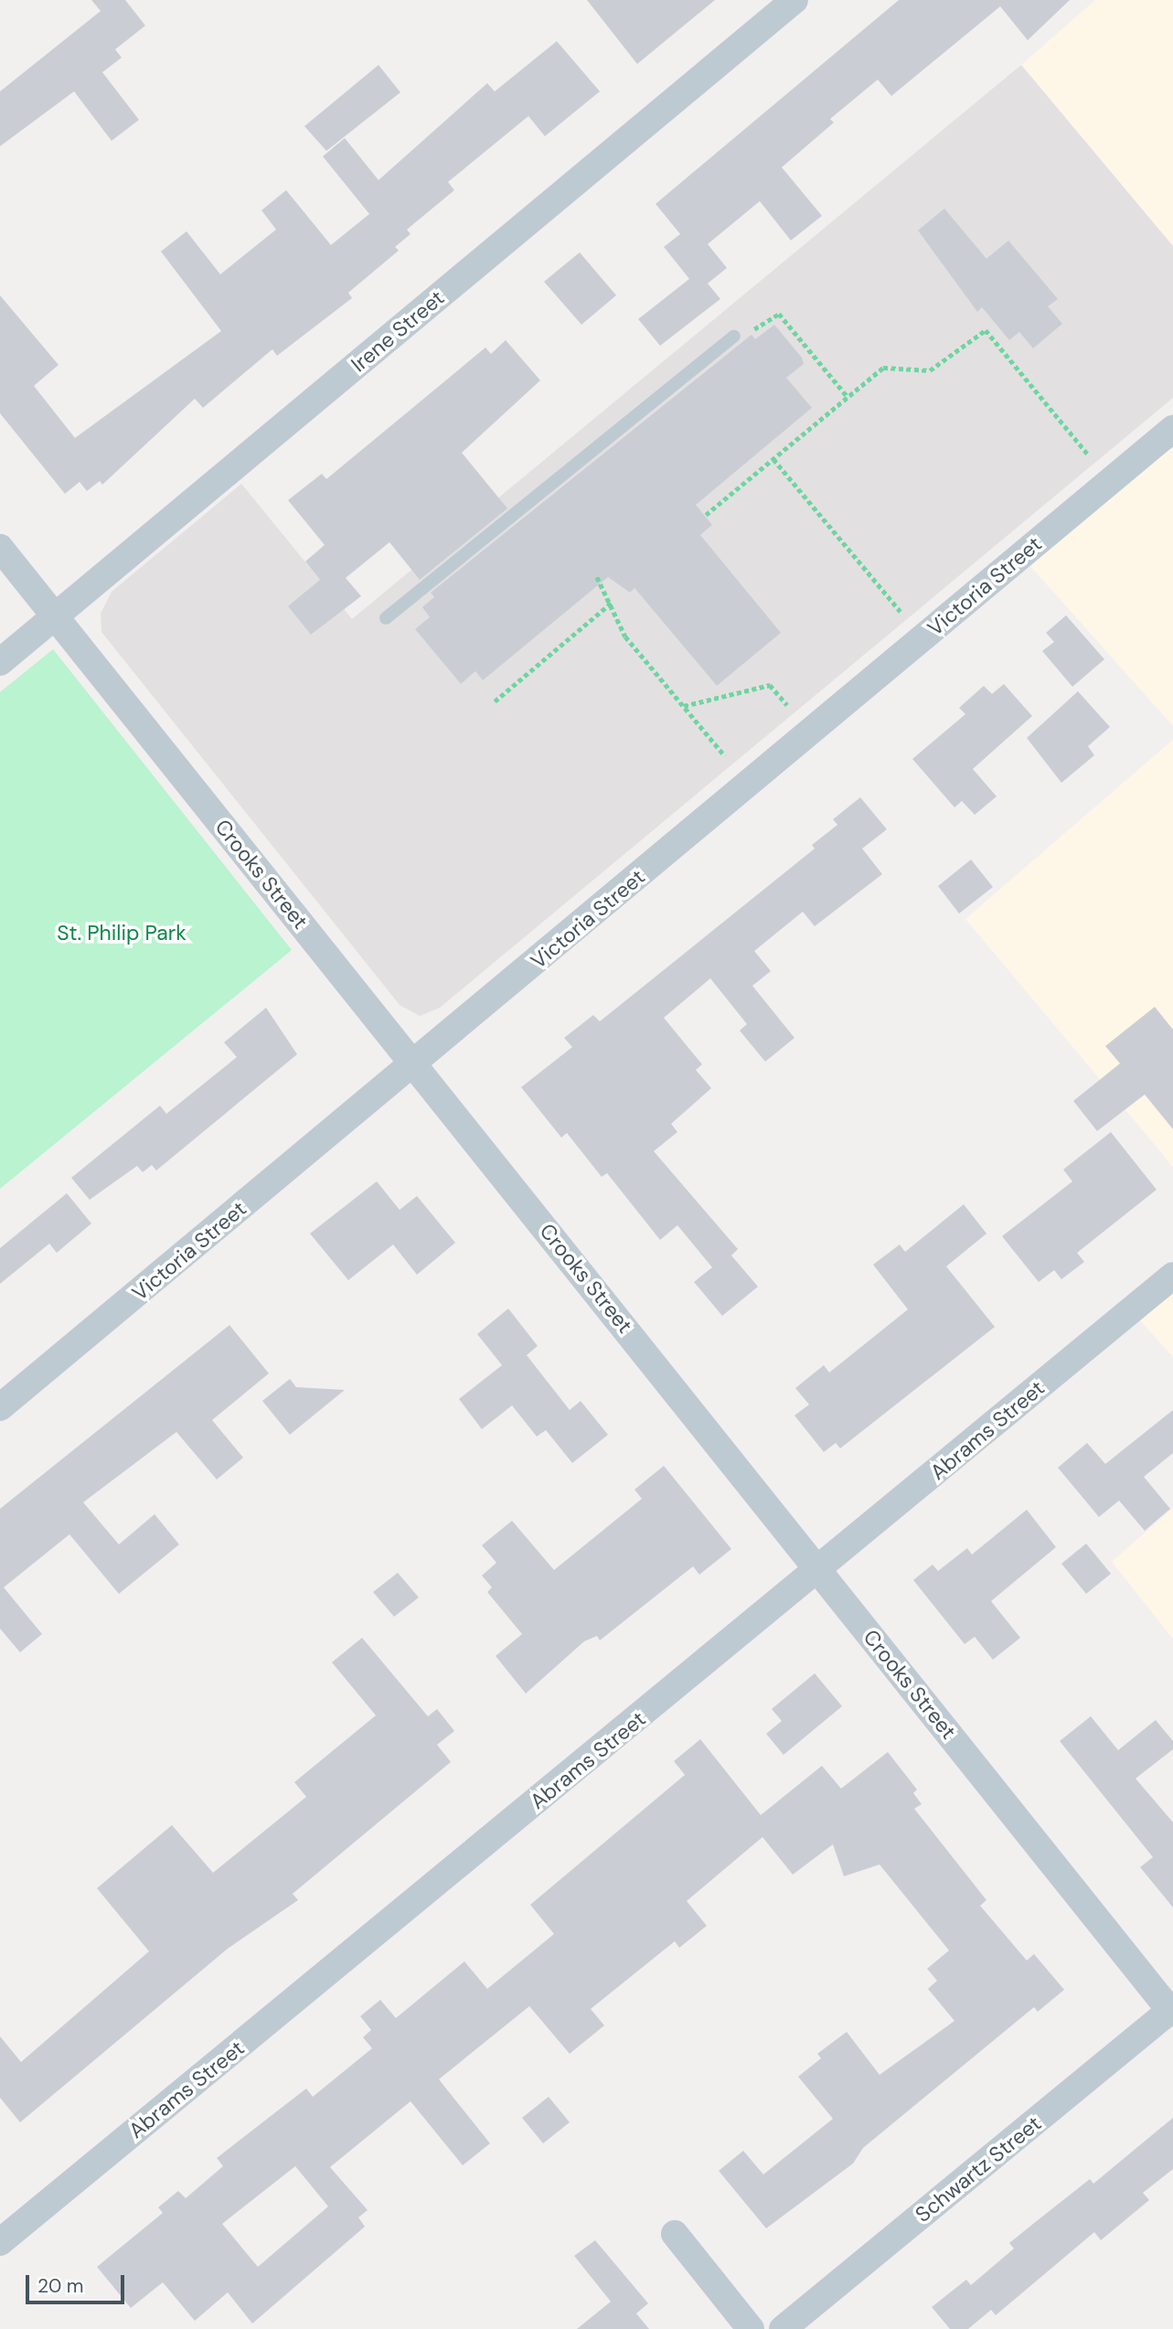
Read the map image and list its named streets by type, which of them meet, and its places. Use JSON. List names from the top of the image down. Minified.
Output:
{"streets":{"street":["Irene Street","Victoria Street","Crooks Street","Abrams Street","Schwartz Street"]},"crossings":[["Irene Street","Crooks Street"],["Victoria Street","Crooks Street"],["Crooks Street","Abrams Street"],["Crooks Street","Schwartz Street"]],"parks":["St. Philip Park"],"scale_bar":"20 m"}
